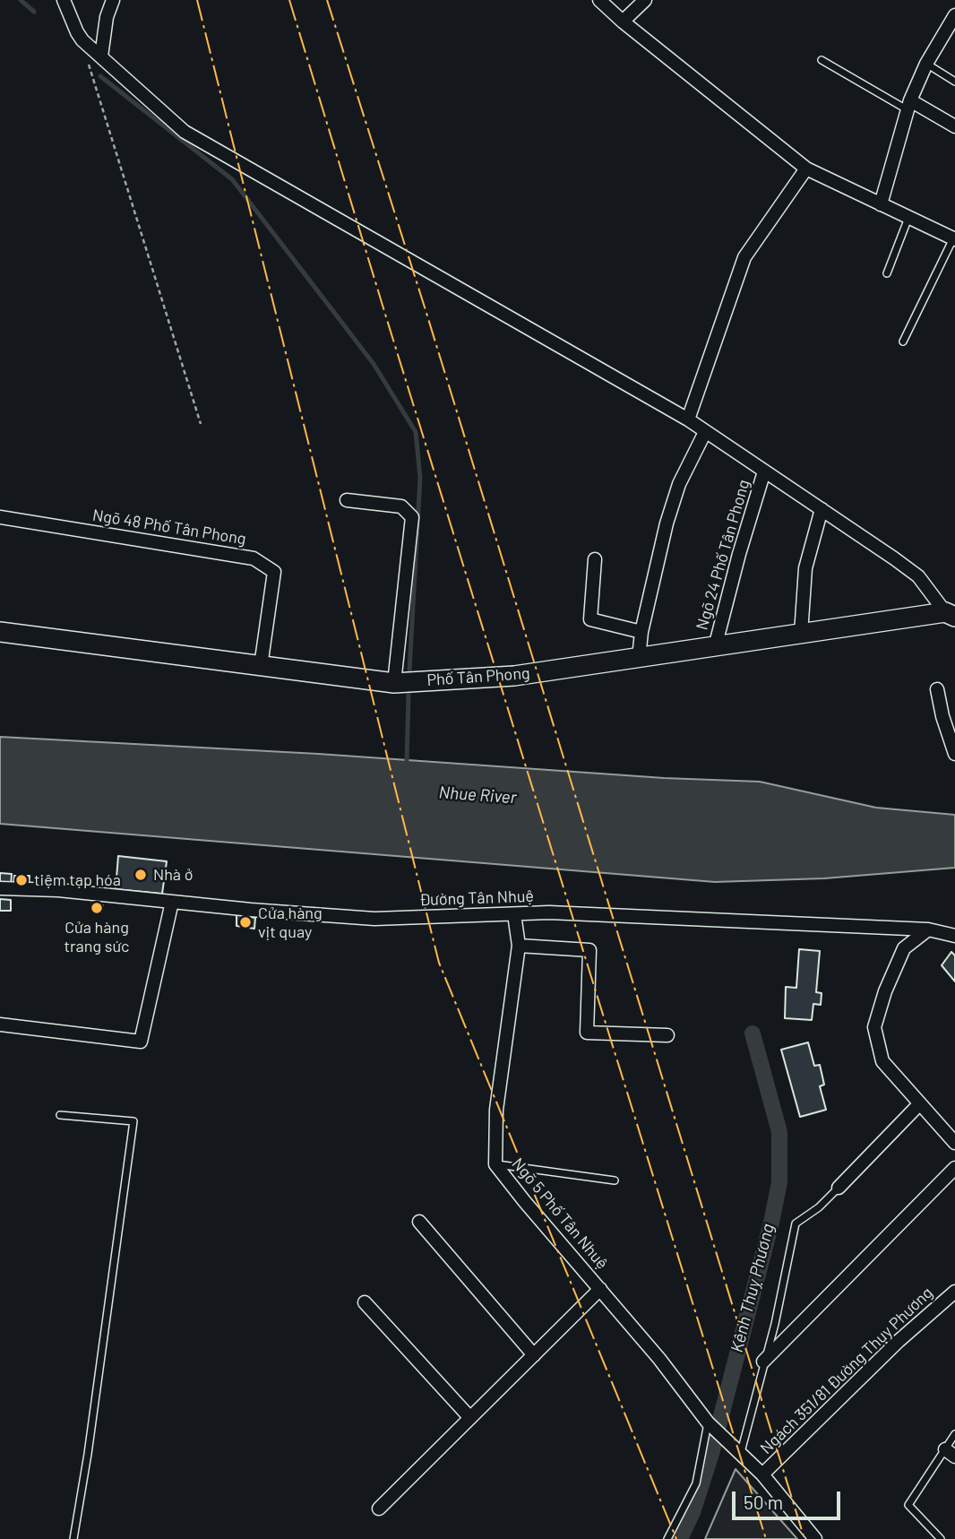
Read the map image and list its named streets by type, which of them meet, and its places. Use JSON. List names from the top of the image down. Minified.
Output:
{"streets":{"street":["Ngõ 48 Phố Tân Phong","Ngõ 24 Phố Tân Phong","Phố Tân Phong","Đường Tân Nhuệ","Ngõ 5 Phố Tân Nhuệ","Ngách 351/81 Đường Thụy Phương"]},"crossings":[["Ngõ 48 Phố Tân Phong","Phố Tân Phong"],["Ngõ 24 Phố Tân Phong","Phố Tân Phong"],["Đường Tân Nhuệ","Ngõ 5 Phố Tân Nhuệ"],["Ngõ 5 Phố Tân Nhuệ","Ngách 351/81 Đường Thụy Phương"]],"water":["Nhue River","Kênh Thuỵ Phương"],"places":["Nhà ở","tiệm tạp hóa","Cửa hàng trang sức","Cửa hàng vịt quay"],"scale_bar":"50 m"}
